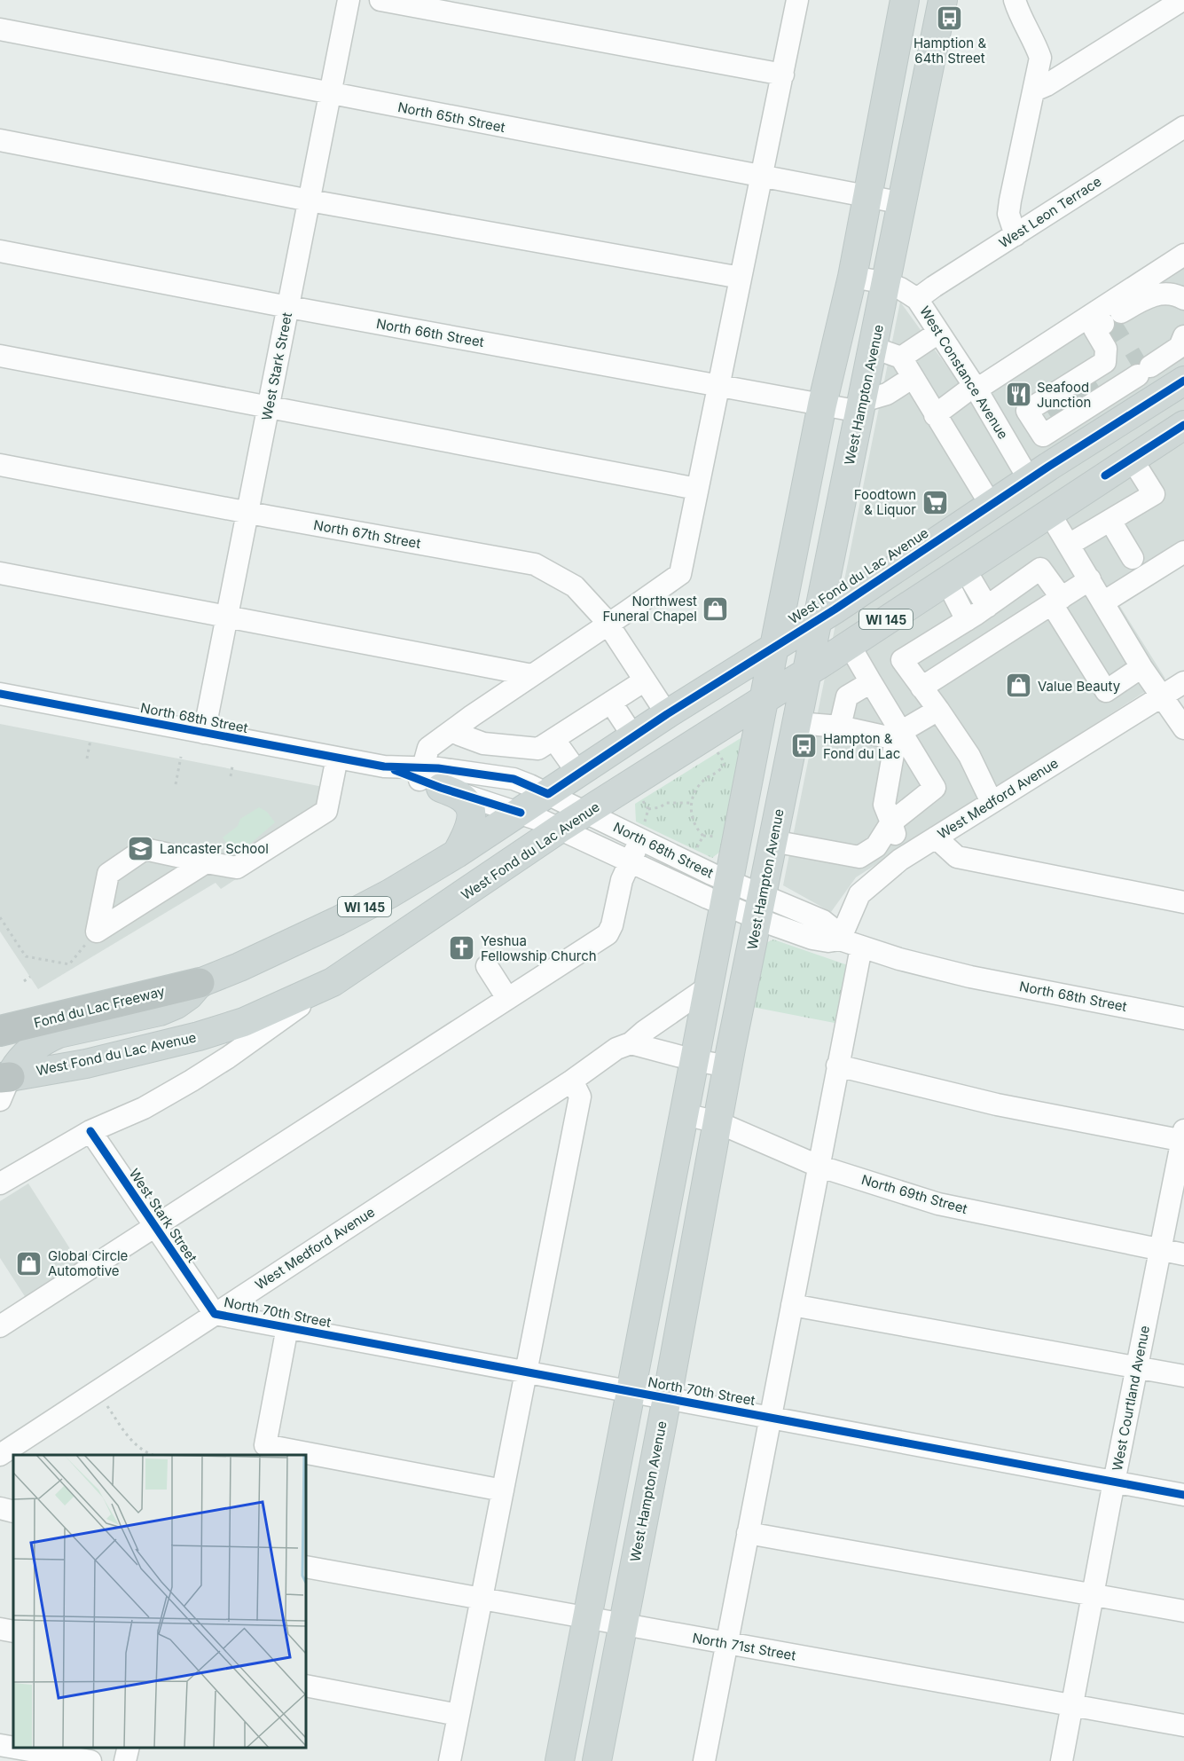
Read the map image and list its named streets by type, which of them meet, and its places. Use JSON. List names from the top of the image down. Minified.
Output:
{"streets":{"highway":["WI 145","Fond du Lac Freeway"],"main road":["West Hampton Avenue","West Fond du Lac Avenue"],"street":["North 65th Street","West Leon Terrace","North 66th Street","West Stark Street","West Constance Avenue","North 67th Street","North 68th Street","West Medford Avenue","North 69th Street","North 70th Street","West Courtland Avenue","North 71st Street"]},"crossings":[["North 65th Street","West Stark Street"],["North 65th Street","West Hampton Avenue"],["West Leon Terrace","West Constance Avenue"],["North 66th Street","West Stark Street"],["North 66th Street","West Hampton Avenue"],["West Stark Street","North 67th Street"],["West Stark Street","West Fond du Lac Avenue"],["West Stark Street","North 68th Street"],["West Stark Street","West Medford Avenue"],["West Stark Street","North 70th Street"],["West Constance Avenue","West Hampton Avenue"],["West Constance Avenue","West Fond du Lac Avenue"],["West Hampton Avenue","West Fond du Lac Avenue"],["West Hampton Avenue","North 68th Street"],["West Hampton Avenue","North 69th Street"],["West Hampton Avenue","North 70th Street"],["West Hampton Avenue","North 71st Street"],["North 67th Street","West Fond du Lac Avenue"],["West Fond du Lac Avenue","North 68th Street"],["West Fond du Lac Avenue","Fond du Lac Freeway"],["North 68th Street","West Medford Avenue"],["West Medford Avenue","North 70th Street"],["North 69th Street","West Courtland Avenue"],["North 70th Street","West Courtland Avenue"],["West Courtland Avenue","North 71st Street"]],"places":{"bus stop":["Hamption & 64th Street","Hampton & Fond du Lac"],"restaurant":["Seafood Junction"],"supermarket":["Foodtown & Liquor"],"shop":["Northwest Funeral Chapel","Value Beauty","Global Circle Automotive"],"school or university":["Lancaster School"],"church":["Yeshua Fellowship Church"]}}
